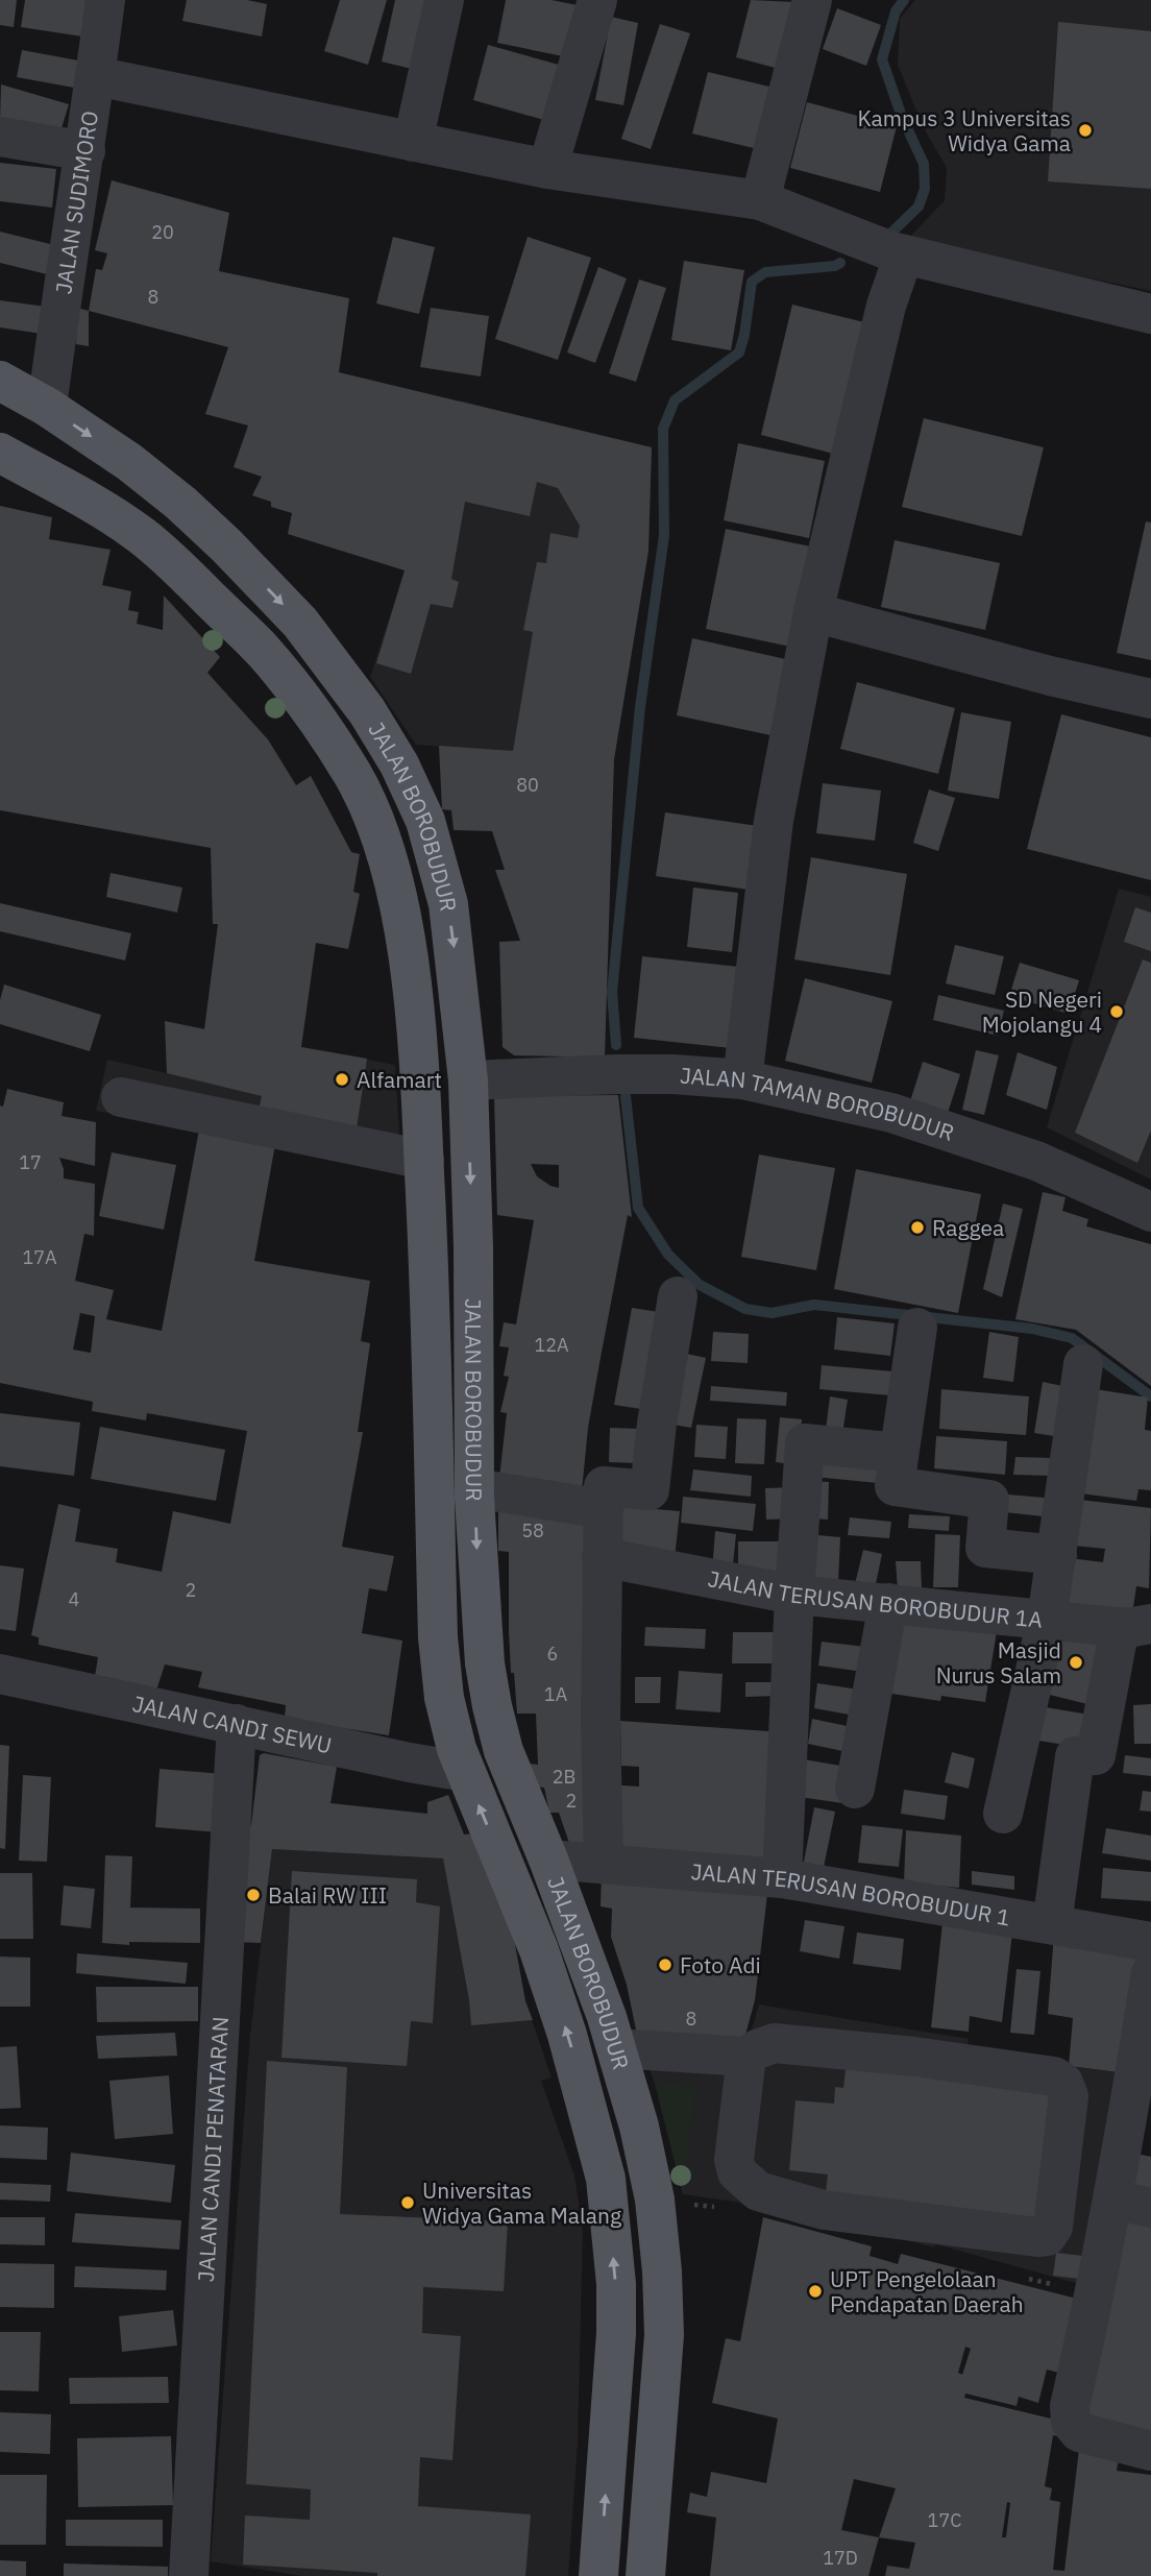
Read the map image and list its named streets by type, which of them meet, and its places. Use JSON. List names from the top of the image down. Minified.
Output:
{"streets":{"main road":["JALAN BOROBUDUR"],"street":["JALAN SUDIMORO","JALAN TAMAN BOROBUDUR","JALAN TERUSAN BOROBUDUR 1A","JALAN CANDI SEWU","JALAN TERUSAN BOROBUDUR 1","JALAN CANDI PENATARAN"]},"crossings":[["JALAN SUDIMORO","JALAN BOROBUDUR"],["JALAN BOROBUDUR","JALAN TAMAN BOROBUDUR"],["JALAN BOROBUDUR","JALAN CANDI SEWU"],["JALAN BOROBUDUR","JALAN TERUSAN BOROBUDUR 1"],["JALAN CANDI SEWU","JALAN CANDI PENATARAN"]],"places":["Kampus 3 Universitas Widya Gama","SD Negeri Mojolangu 4","Alfamart","Raggea","Masjid Nurus Salam","Balai RW III","Foto Adi","Universitas Widya Gama Malang","UPT Pengelolaan Pendapatan Daerah"],"house_numbers":["20","8","80","17","17A","12A","58","2","4","6","1A","2B","2","8","17C","17D"]}
